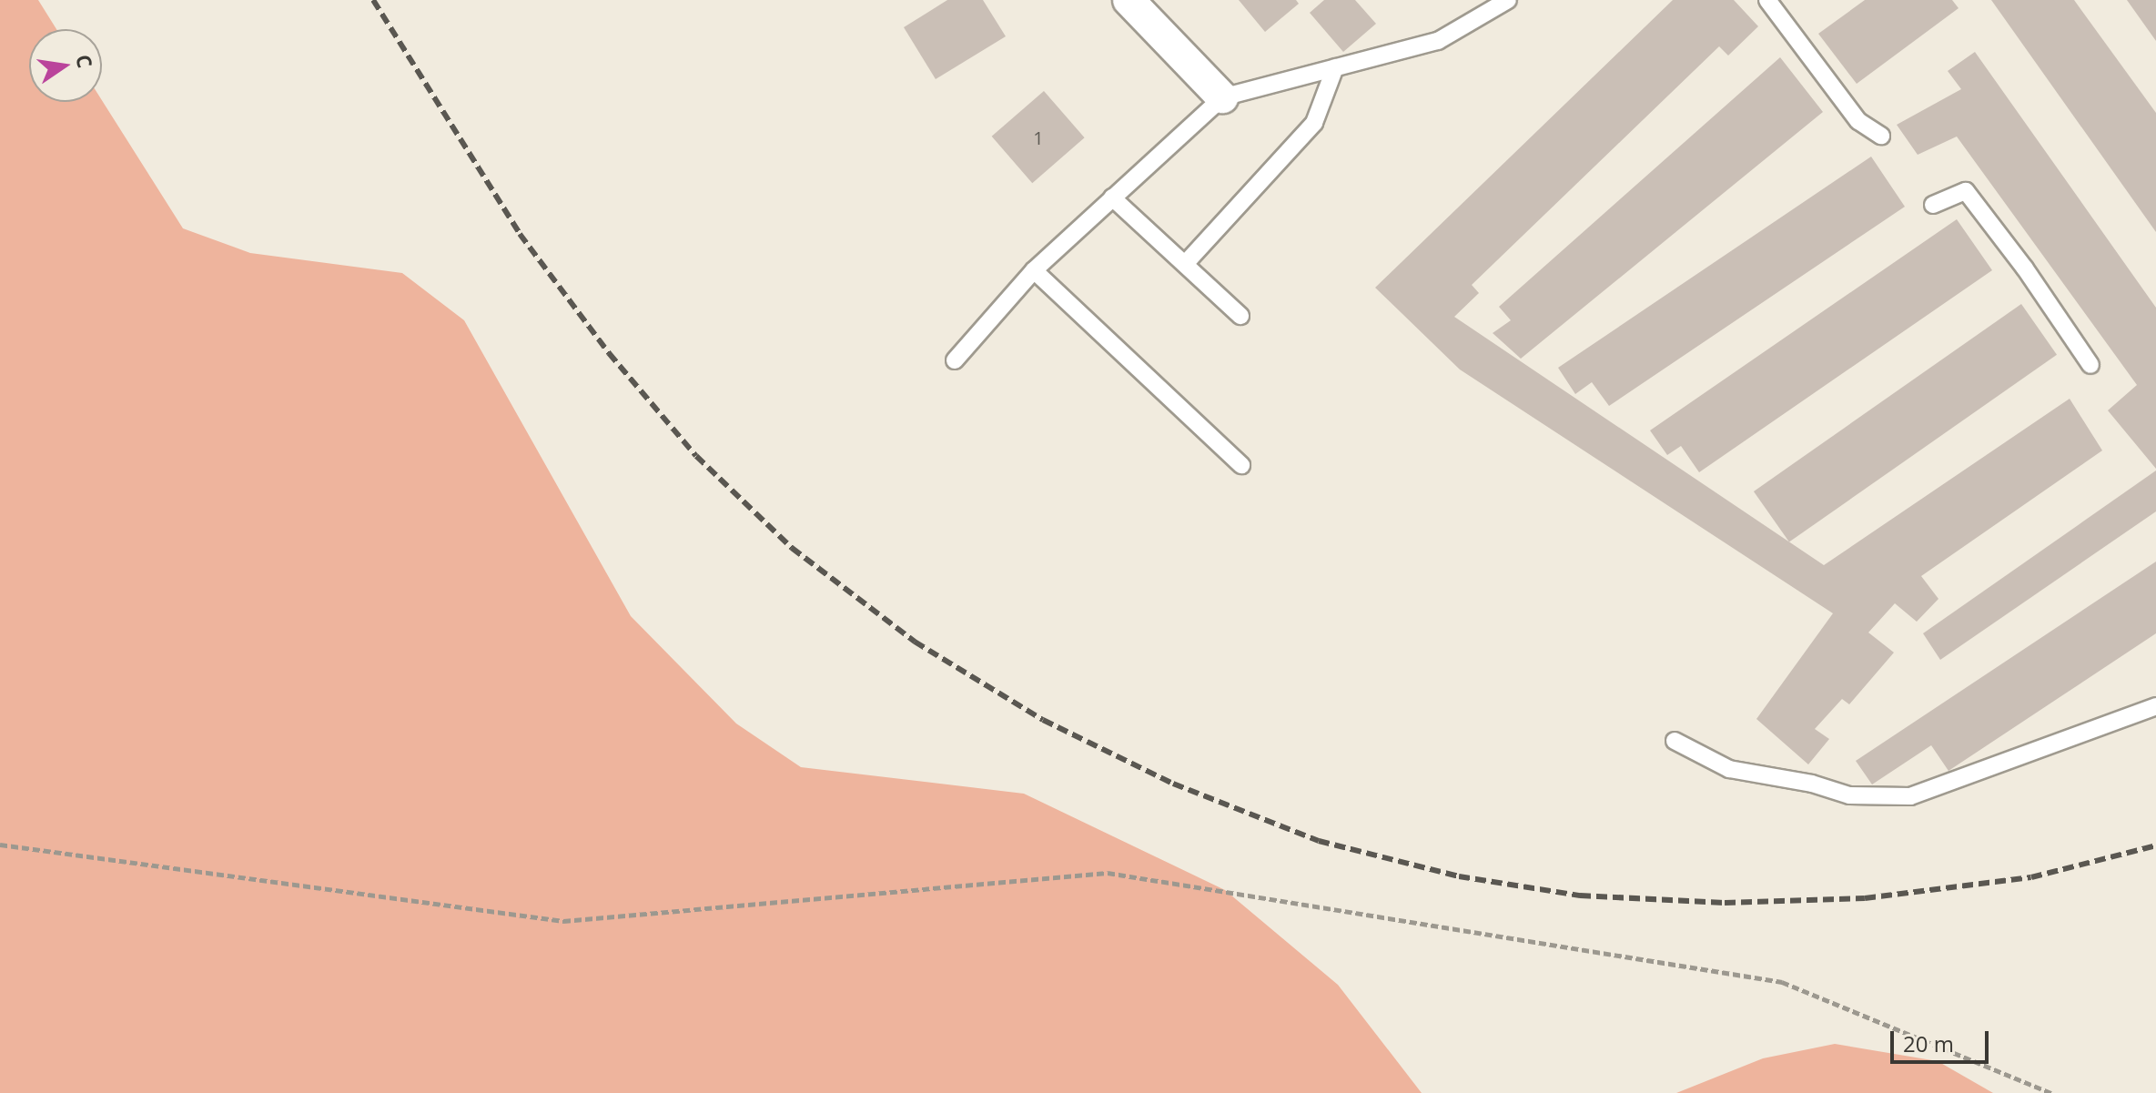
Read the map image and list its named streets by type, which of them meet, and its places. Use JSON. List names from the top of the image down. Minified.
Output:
{"house_numbers":["1"],"scale_bar":"20 m","north":"right"}
